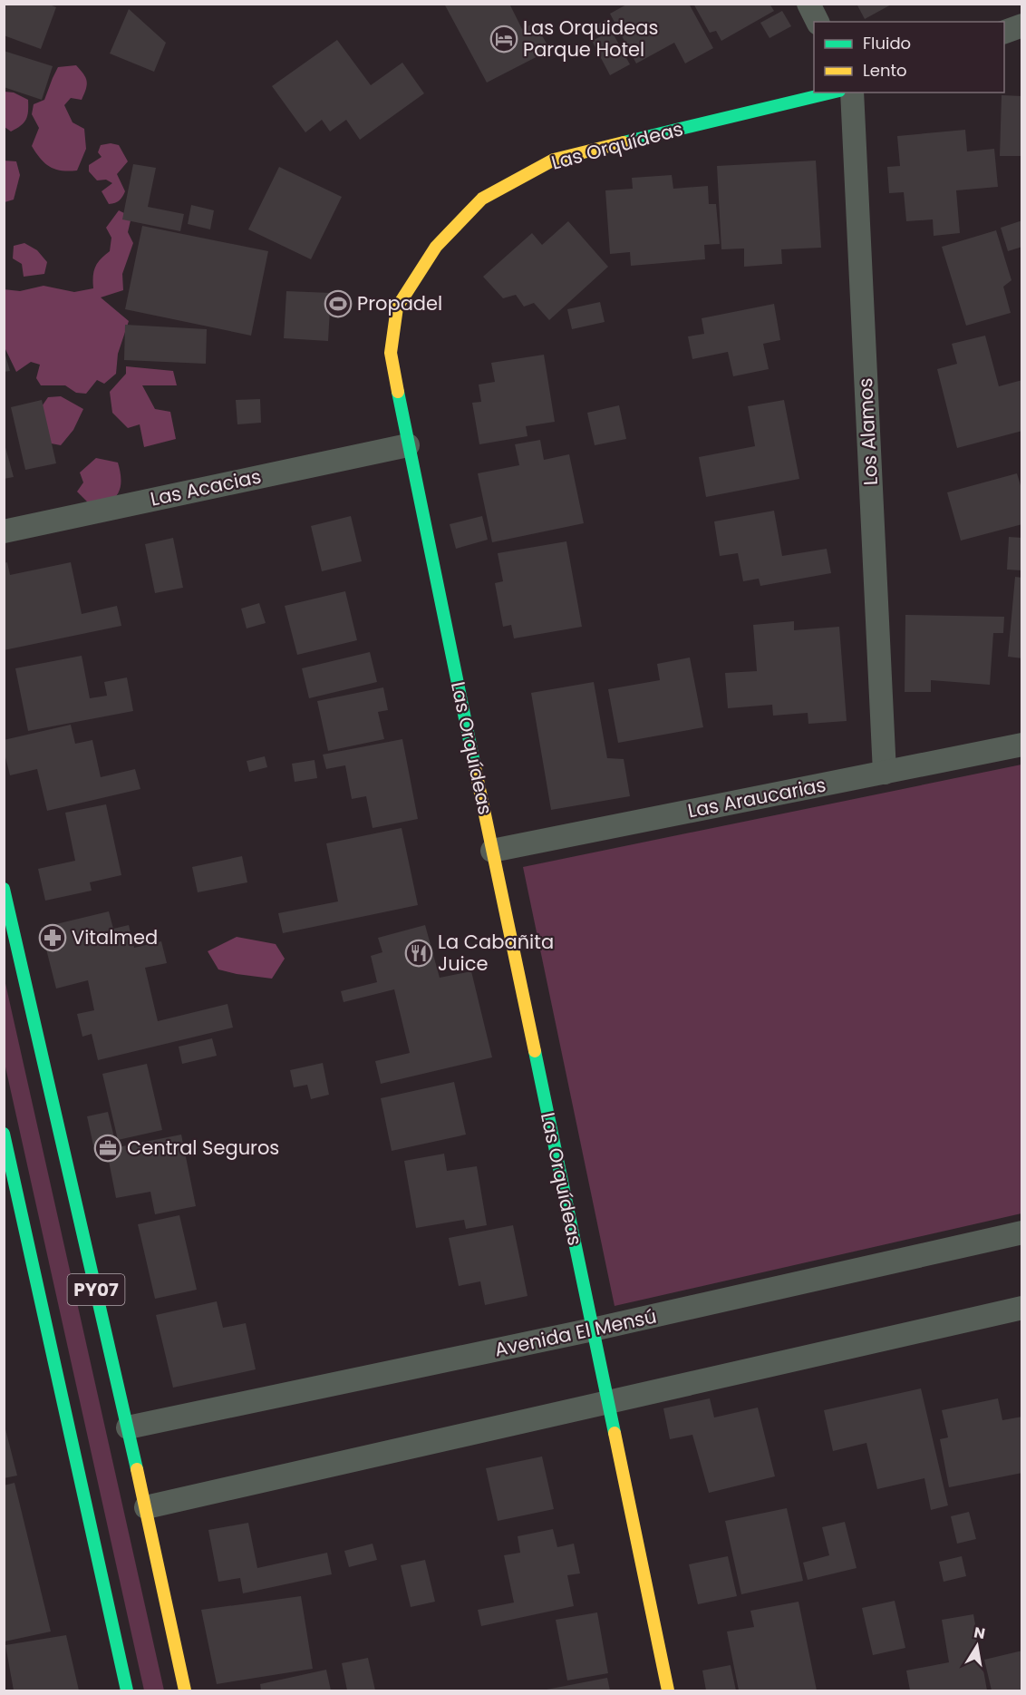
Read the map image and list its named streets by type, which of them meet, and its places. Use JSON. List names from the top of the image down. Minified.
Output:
{"streets":{"street":["Las Orquídeas","Los Alamos","Las Acacias","Las Araucarias","PY07","Avenida El Mensú"]},"crossings":[["Las Orquídeas","Las Acacias"],["Las Orquídeas","Las Araucarias"],["Las Orquídeas","Avenida El Mensú"],["Los Alamos","Las Araucarias"],["PY07","Avenida El Mensú"]],"places":{"hotel":["Las Orquideas Parque Hotel"],"sports":["Propadel"],"pharmacy":["Vitalmed"],"restaurant":["La Cabañita Juice"],"office":["Central Seguros"]},"legend":["Fluido","Lento"],"north":"top"}
